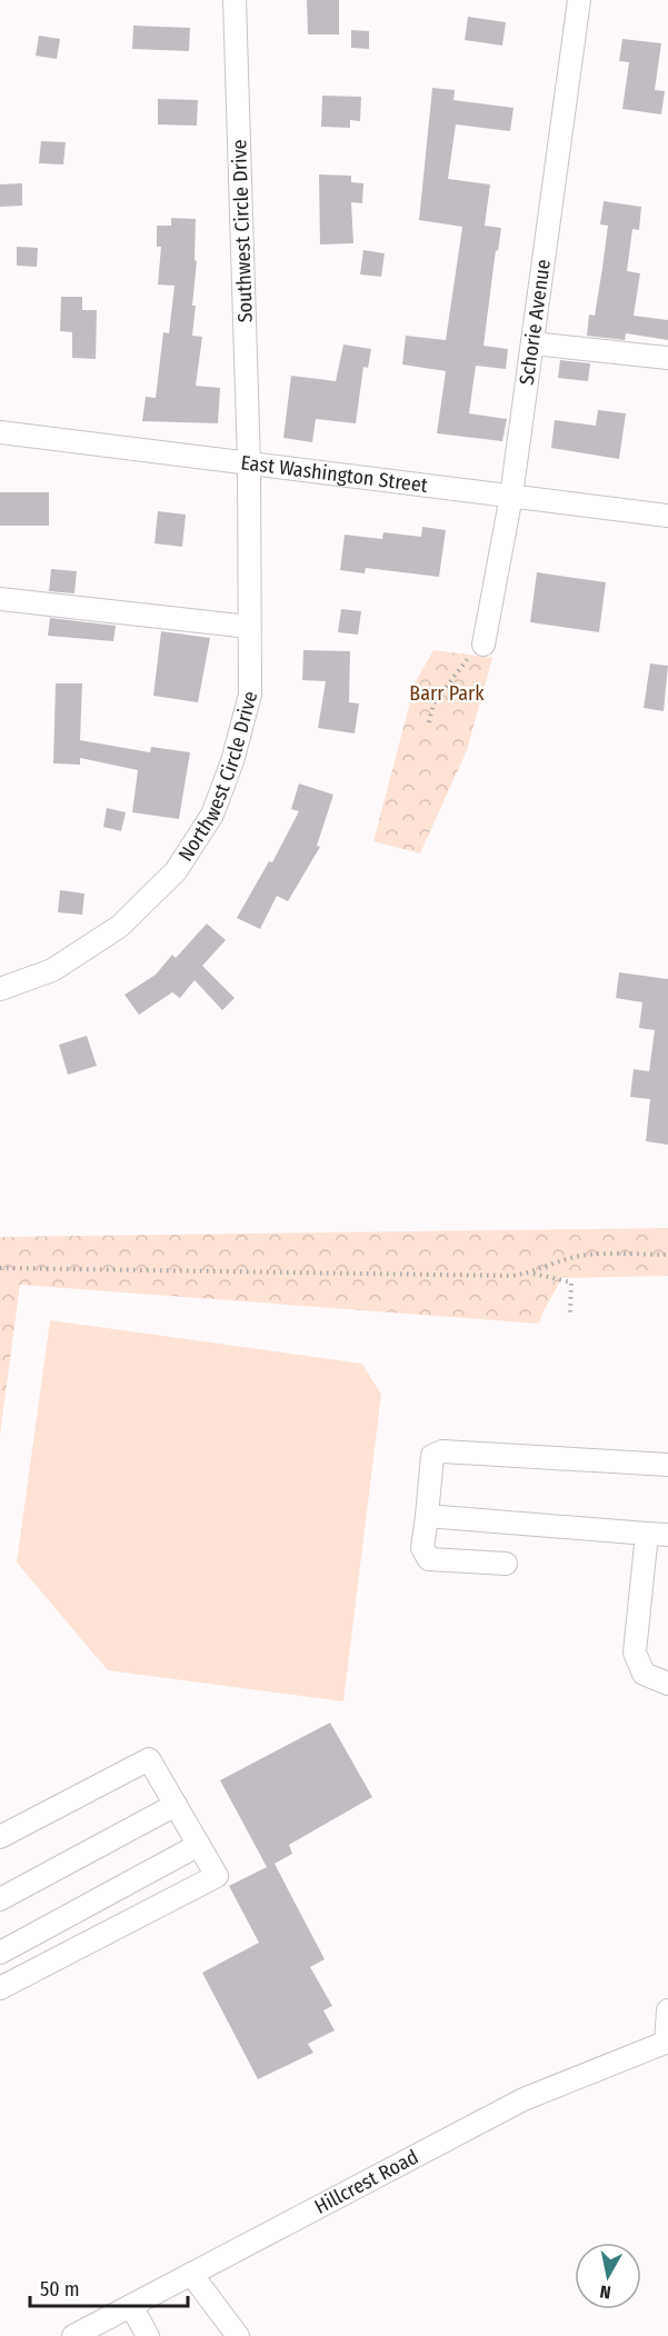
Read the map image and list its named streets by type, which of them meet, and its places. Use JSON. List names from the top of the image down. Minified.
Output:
{"streets":{"street":["Southwest Circle Drive","Schorie Avenue","East Washington Street","Northwest Circle Drive","Hillcrest Road"]},"crossings":[["Southwest Circle Drive","East Washington Street"],["Southwest Circle Drive","Northwest Circle Drive"],["Schorie Avenue","East Washington Street"],["East Washington Street","Northwest Circle Drive"]],"parks":["Barr Park"],"scale_bar":"50 m","north":"bottom"}
